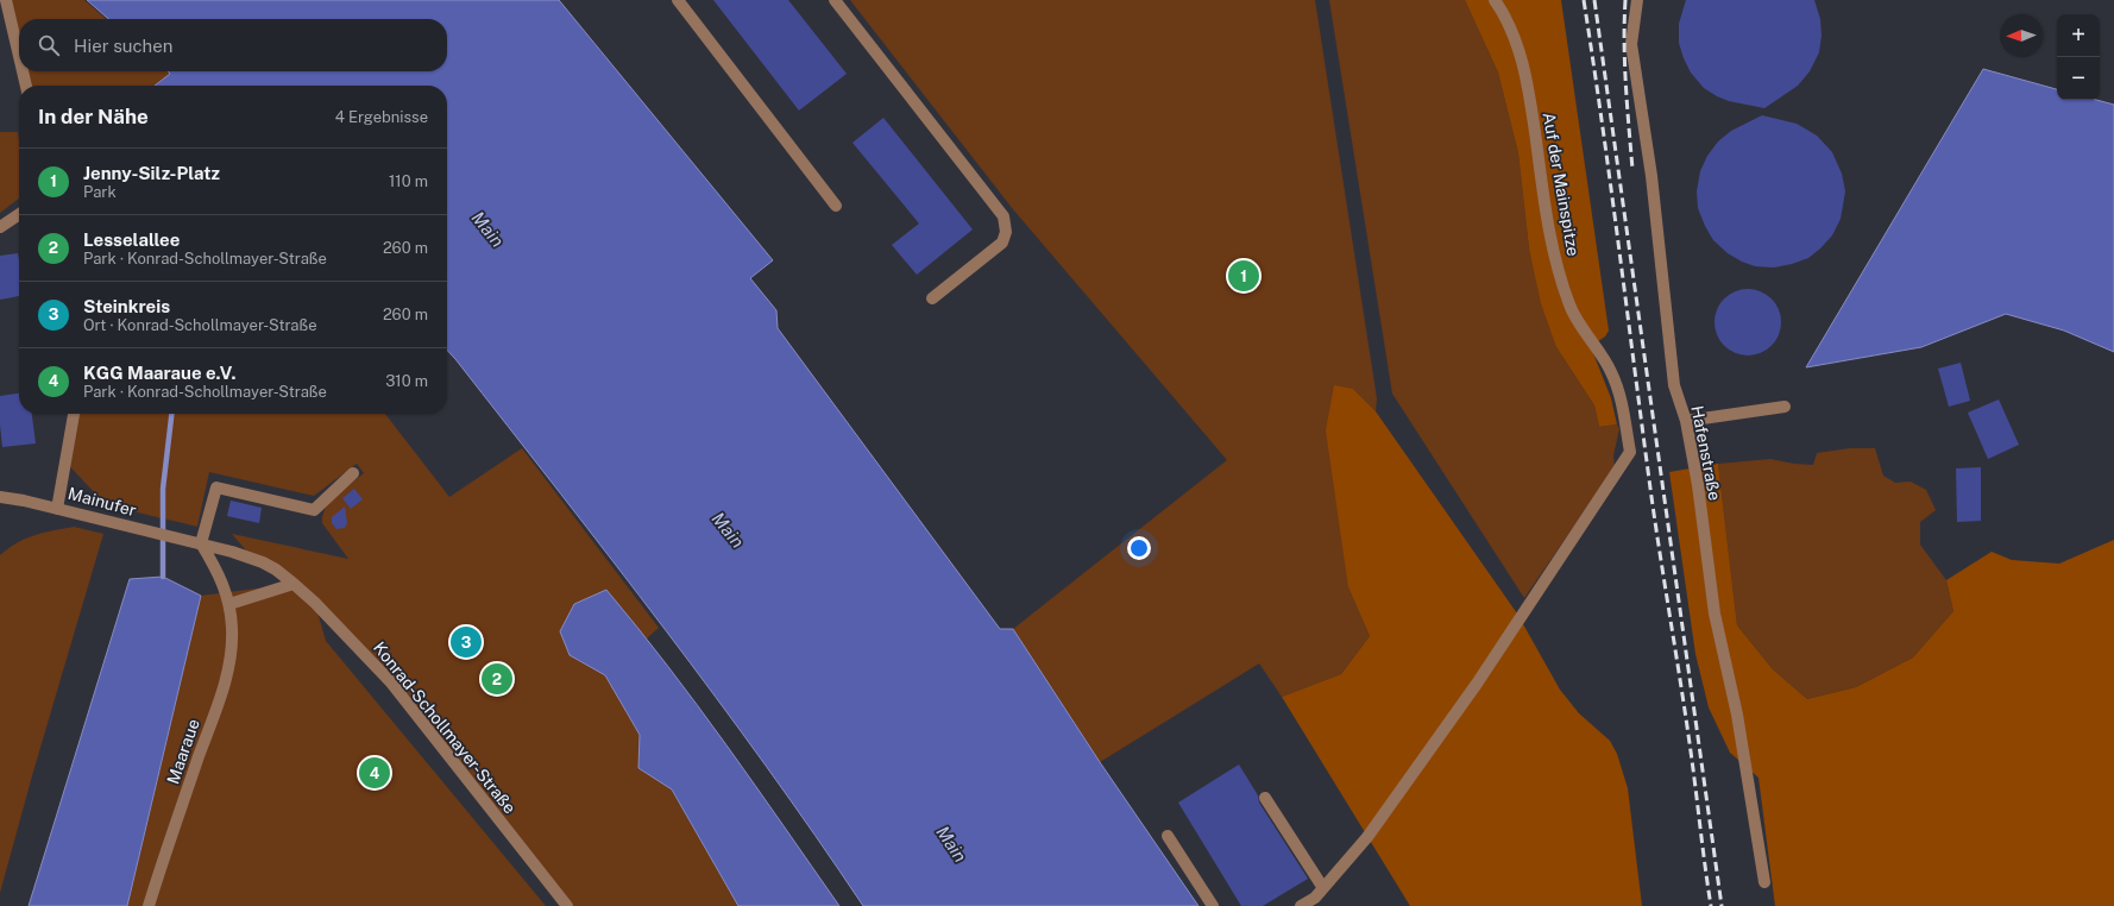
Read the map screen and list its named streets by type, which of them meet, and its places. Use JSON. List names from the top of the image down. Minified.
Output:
{"streets":{"street":["Auf der Mainspitze","Hafenstraße","Mainufer","Konrad-Schollmayer-Straße","Maaraue"]},"crossings":[["Mainufer","Konrad-Schollmayer-Straße"],["Konrad-Schollmayer-Straße","Maaraue"]],"water":["Main"],"north":"left","page":{"map_buttons":["+","−"],"search":"Hier suchen","heading":["In der Nähe","4 Ergebnisse"],"list":[{"mark":"1","name":"Jenny-Silz-Platz","note":"Park","value":"110 m"},{"mark":"2","name":"Lesselallee","note":"Park · Konrad-Schollmayer-Straße","value":"260 m"},{"mark":"3","name":"Steinkreis","note":"Ort · Konrad-Schollmayer-Straße","value":"260 m"},{"mark":"4","name":"KGG Maaraue e.V.","note":"Park · Konrad-Schollmayer-Straße","value":"310 m"}],"pins":["1","3","2","4"]}}
